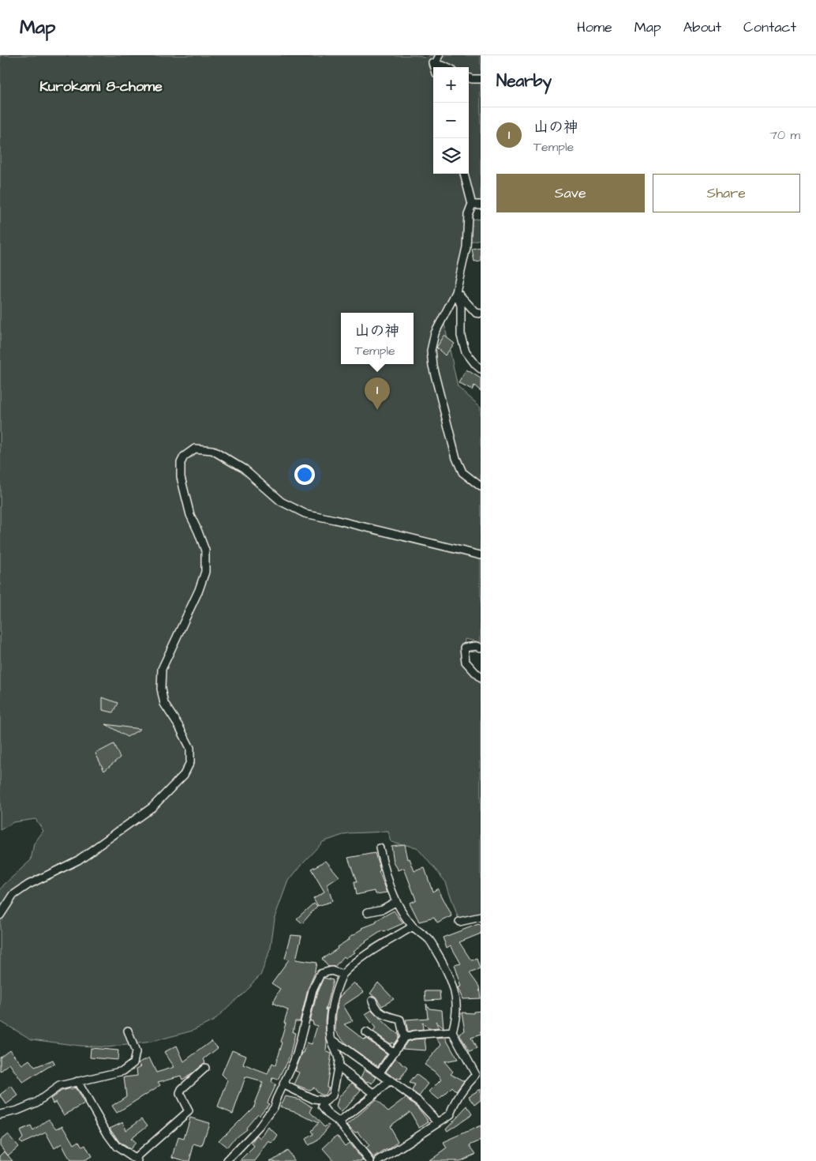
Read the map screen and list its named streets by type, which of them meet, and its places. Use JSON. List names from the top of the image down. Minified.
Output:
{"districts":["Kurokami 8-chome"],"page":{"header":"Map","nav":["Home","Map","About","Contact"],"heading":"Nearby","map_buttons":["+","−"],"list":[{"mark":"1","name":"山の神","note":"Temple","value":"70 m"}],"buttons":["Save","Share"],"popup":["山の神","Temple"],"pins":"1"}}
